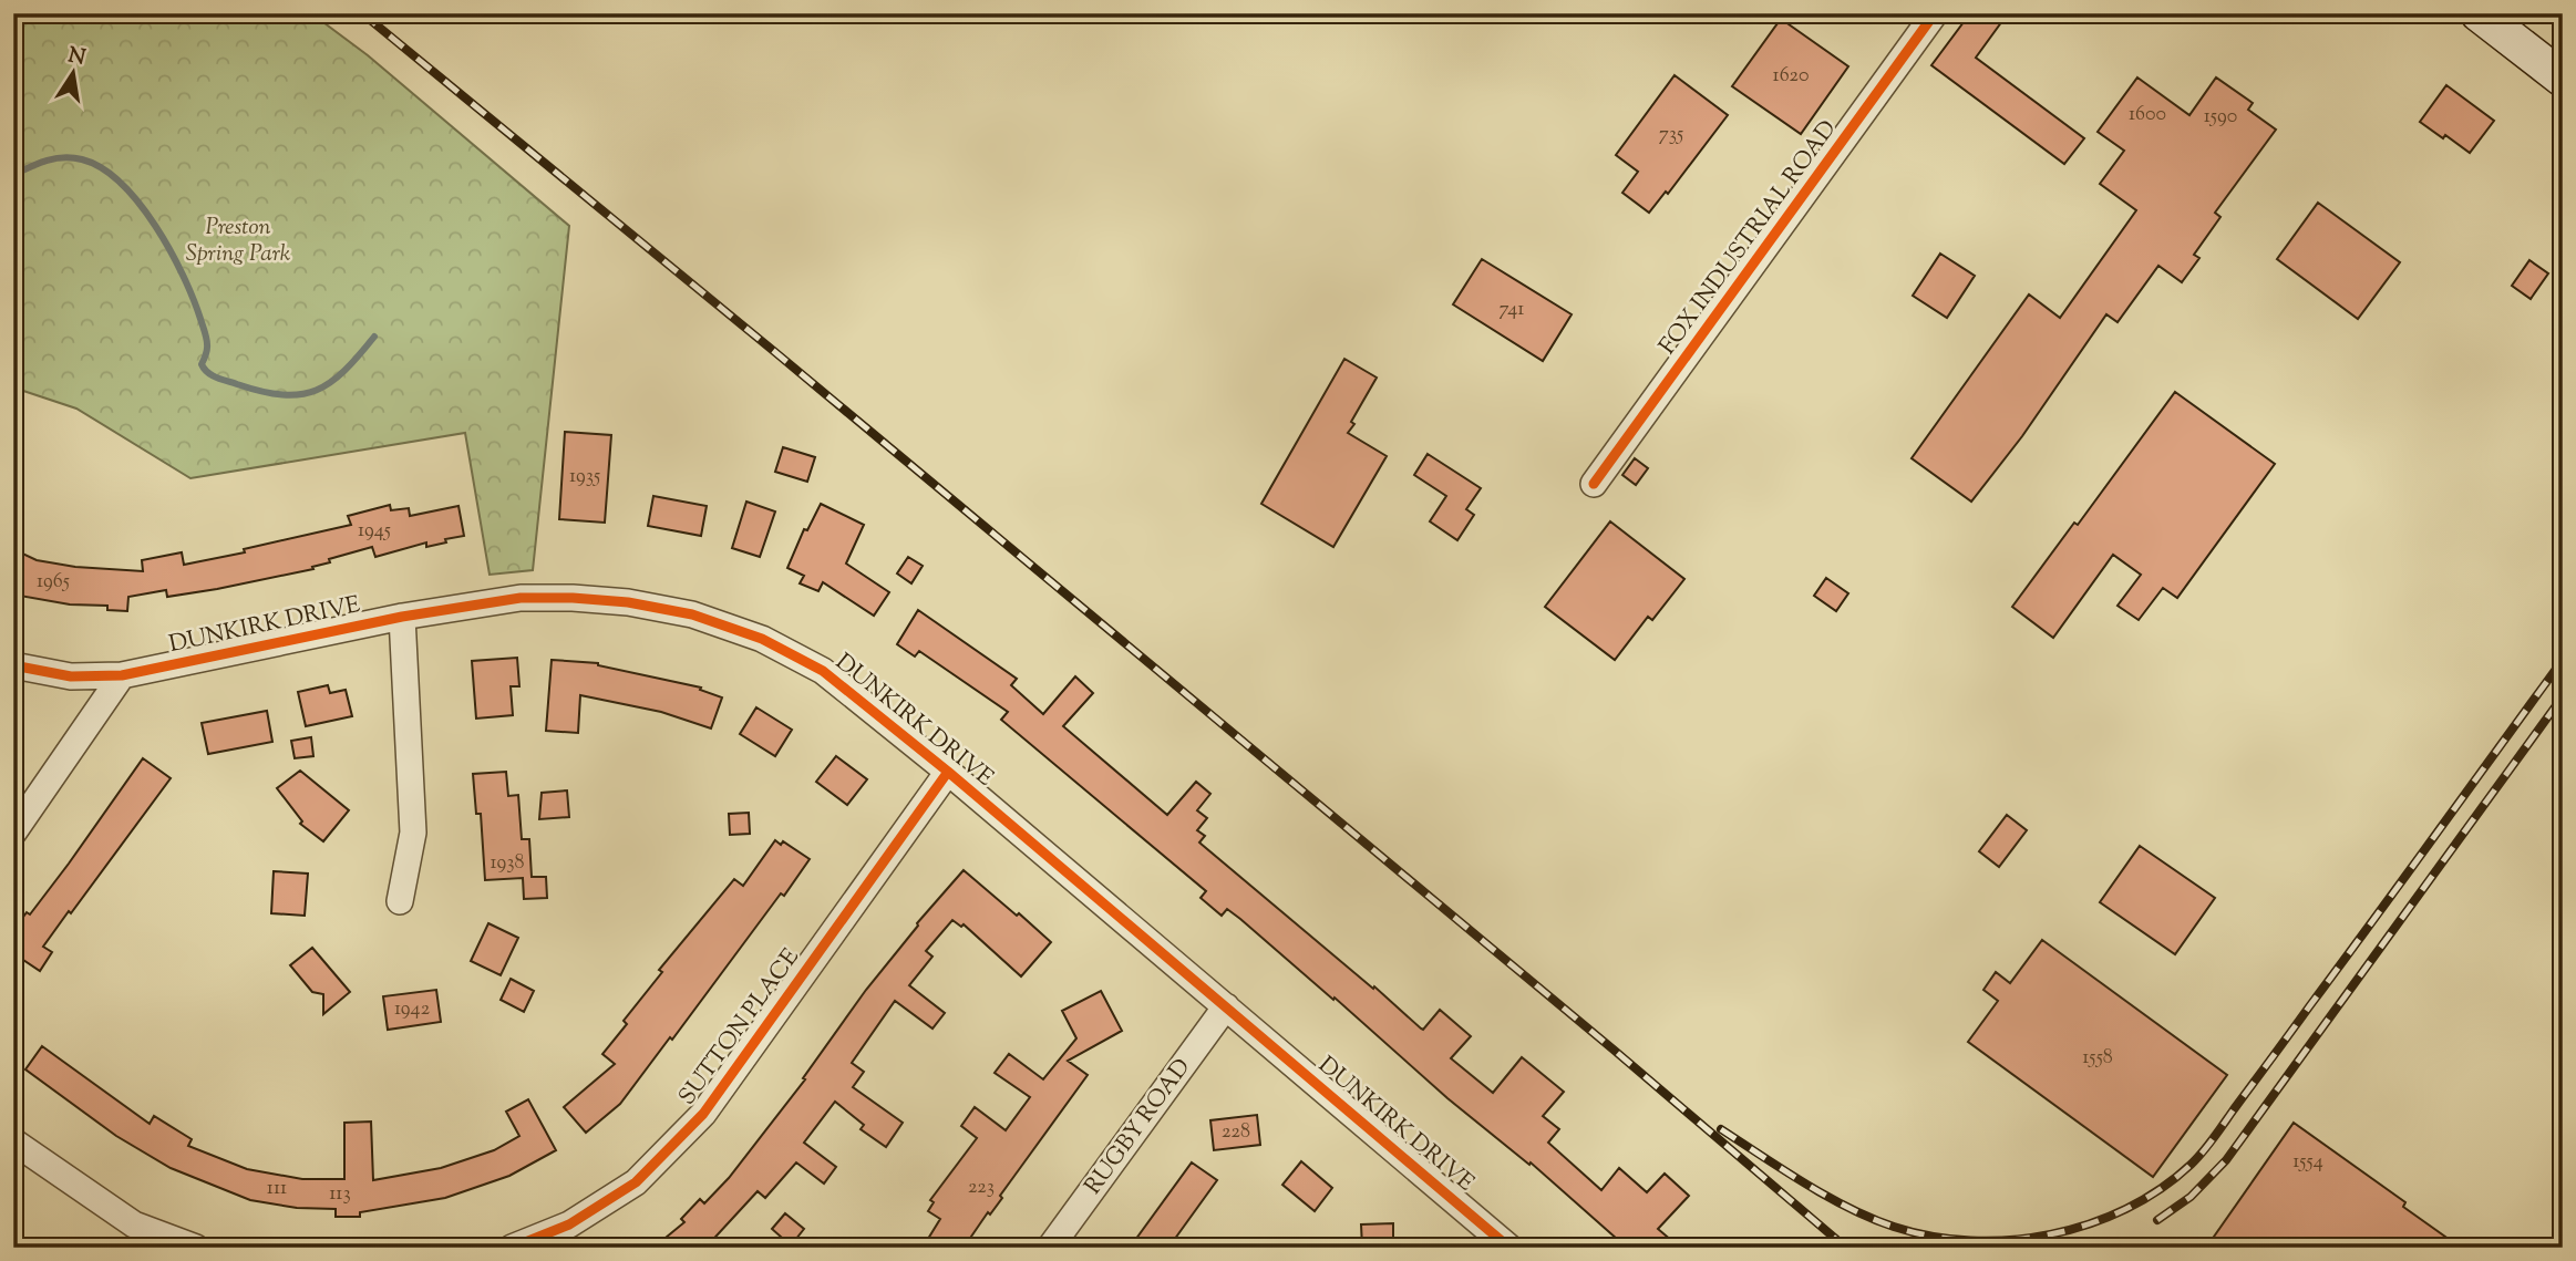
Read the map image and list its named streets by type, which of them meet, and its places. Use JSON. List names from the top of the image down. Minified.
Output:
{"streets":{"street":["FOX INDUSTRIAL ROAD","DUNKIRK DRIVE","SUTTON PLACE","RUGBY ROAD"]},"crossings":[["DUNKIRK DRIVE","SUTTON PLACE"],["DUNKIRK DRIVE","RUGBY ROAD"]],"parks":["Preston Spring Park"],"house_numbers":["1620","1600","1590","735","741","1935","1945","1965","1938","1942","1558","228","1554","223","111","113"],"north":"top"}
